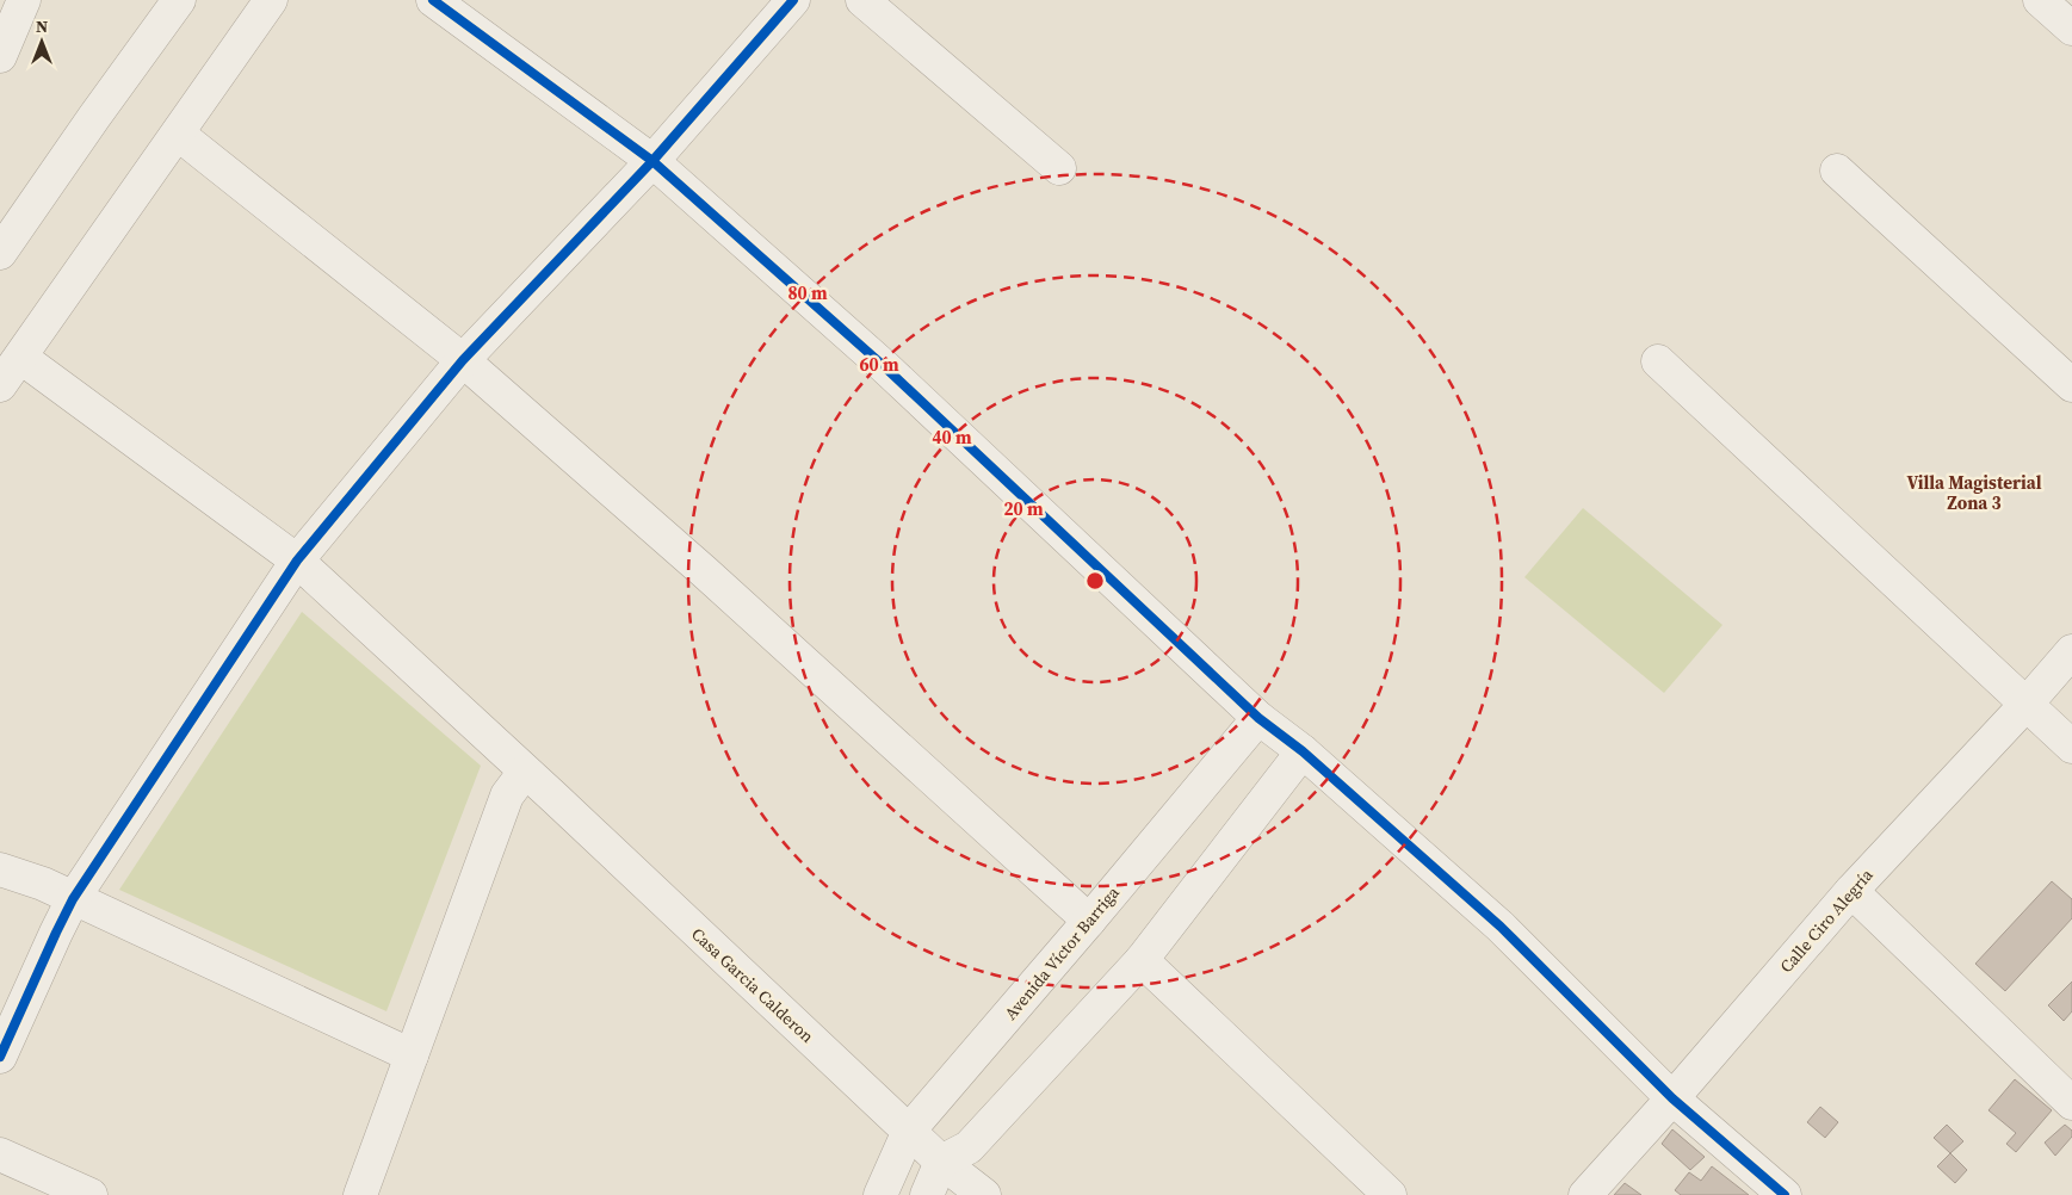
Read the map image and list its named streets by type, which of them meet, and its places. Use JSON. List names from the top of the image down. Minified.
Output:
{"streets":{"street":["Calle Ciro Alegría","Avenida Víctor Barriga","Casa Garcia Calderon"]},"crossings":[["Avenida Víctor Barriga","Casa Garcia Calderon"]],"districts":["Villa Magisterial Zona 3"],"north":"top","rings":["80 m","60 m","40 m","20 m"]}
